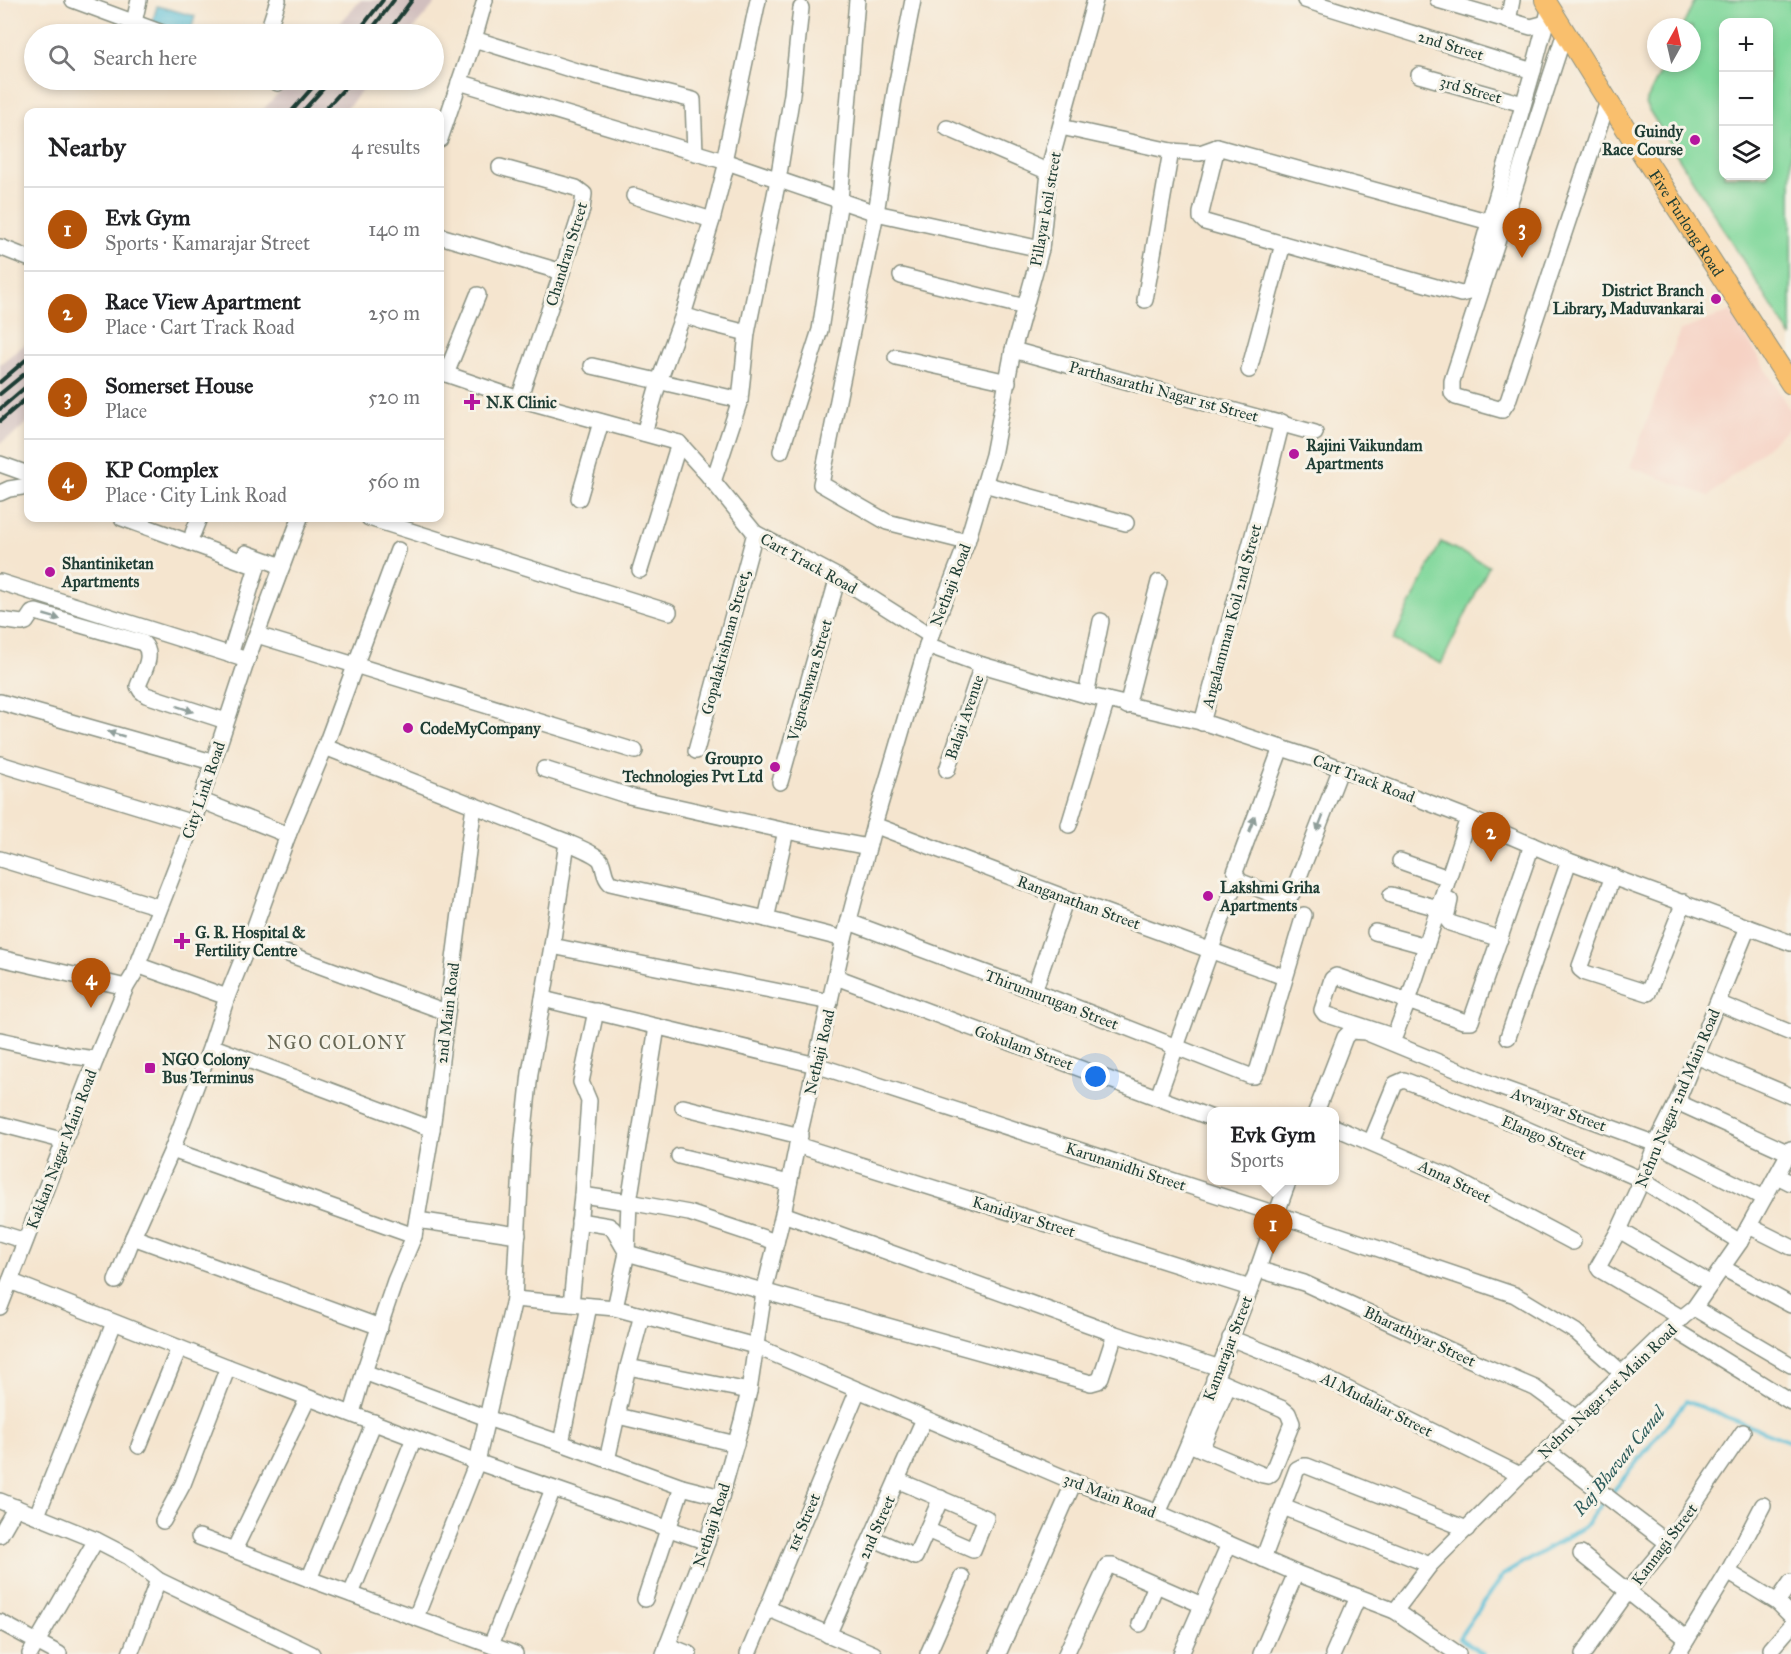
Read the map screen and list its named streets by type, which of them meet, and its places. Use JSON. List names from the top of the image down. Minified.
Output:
{"streets":{"main road":["Five Furlong Road"],"street":["2nd Street","3rd Street","Pillayar koil street","Chandran Street","Parthasarathi Nagar 1st Street","Cart Track Road","Nethaji Road","Angalamman Koil 2nd Street","Gopalakrishnan Street,","Vigneshwara Street","Balaji Avenue","City Link Road","Ranganathan Street","Thirumurugan Street","2nd Main Road","Gokulam Street","Nehru Nagar 2nd Main Road","Avvaiyar Street","Elango Street","Kakkan Nagar Main Road","Karunanidhi Street","Anna Street","Kanidiyar Street","Bharathiyar Street","Kamarajar Street","Nehru Nagar 1st Main Road","Al Mudaliar Street","3rd Main Road","1st Street","Kannagi Street"]},"crossings":[["2nd Street","3rd Main Road"],["Pillayar koil street","Parthasarathi Nagar 1st Street"],["Pillayar koil street","Nethaji Road"],["Parthasarathi Nagar 1st Street","Angalamman Koil 2nd Street"],["Cart Track Road","Nethaji Road"],["Cart Track Road","Angalamman Koil 2nd Street"],["Cart Track Road","Gopalakrishnan Street,"],["Cart Track Road","Vigneshwara Street"],["Cart Track Road","Balaji Avenue"],["Cart Track Road","Nehru Nagar 2nd Main Road"],["Nethaji Road","Ranganathan Street"],["Nethaji Road","Thirumurugan Street"],["Nethaji Road","Gokulam Street"],["Nethaji Road","Karunanidhi Street"],["Nethaji Road","Kanidiyar Street"],["Nethaji Road","3rd Main Road"],["City Link Road","Kakkan Nagar Main Road"],["Ranganathan Street","Thirumurugan Street"],["Nehru Nagar 2nd Main Road","Avvaiyar Street"],["Nehru Nagar 2nd Main Road","Elango Street"],["Nehru Nagar 2nd Main Road","Nehru Nagar 1st Main Road"],["Avvaiyar Street","Nehru Nagar 1st Main Road"],["Elango Street","Anna Street"],["Elango Street","Nehru Nagar 1st Main Road"],["Karunanidhi Street","Kamarajar Street"],["Karunanidhi Street","Nehru Nagar 1st Main Road"],["Kanidiyar Street","Kamarajar Street"],["Bharathiyar Street","Kamarajar Street"],["Bharathiyar Street","Nehru Nagar 1st Main Road"],["Kamarajar Street","Al Mudaliar Street"],["Kamarajar Street","3rd Main Road"],["Nehru Nagar 1st Main Road","Al Mudaliar Street"],["Nehru Nagar 1st Main Road","3rd Main Road"],["3rd Main Road","1st Street"]],"districts":["NGO COLONY"],"water":["Raj Bhavan Canal"],"places":{"other":["Guindy Race Course","District Branch Library, Maduvankarai","Rajini Vaikundam Apartments","Shantiniketan Apartments","CodeMyCompany","Group10 Technologies Pvt Ltd","Lakshmi Griha Apartments"],"health":["N.K Clinic","G. R. Hospital & Fertility Centre"],"transit":["NGO Colony Bus Terminus"]},"north":"top","page":{"map_buttons":["+","−"],"search":"Search here","heading":["Nearby","4 results"],"list":[{"mark":"1","name":"Evk Gym","note":"Sports · Kamarajar Street","value":"140 m"},{"mark":"2","name":"Race View Apartment","note":"Place · Cart Track Road","value":"250 m"},{"mark":"3","name":"Somerset House","note":"Place","value":"520 m"},{"mark":"4","name":"KP Complex","note":"Place · City Link Road","value":"560 m"}],"pins":["3","2","4","1"],"popup":["Evk Gym","Sports"]}}
